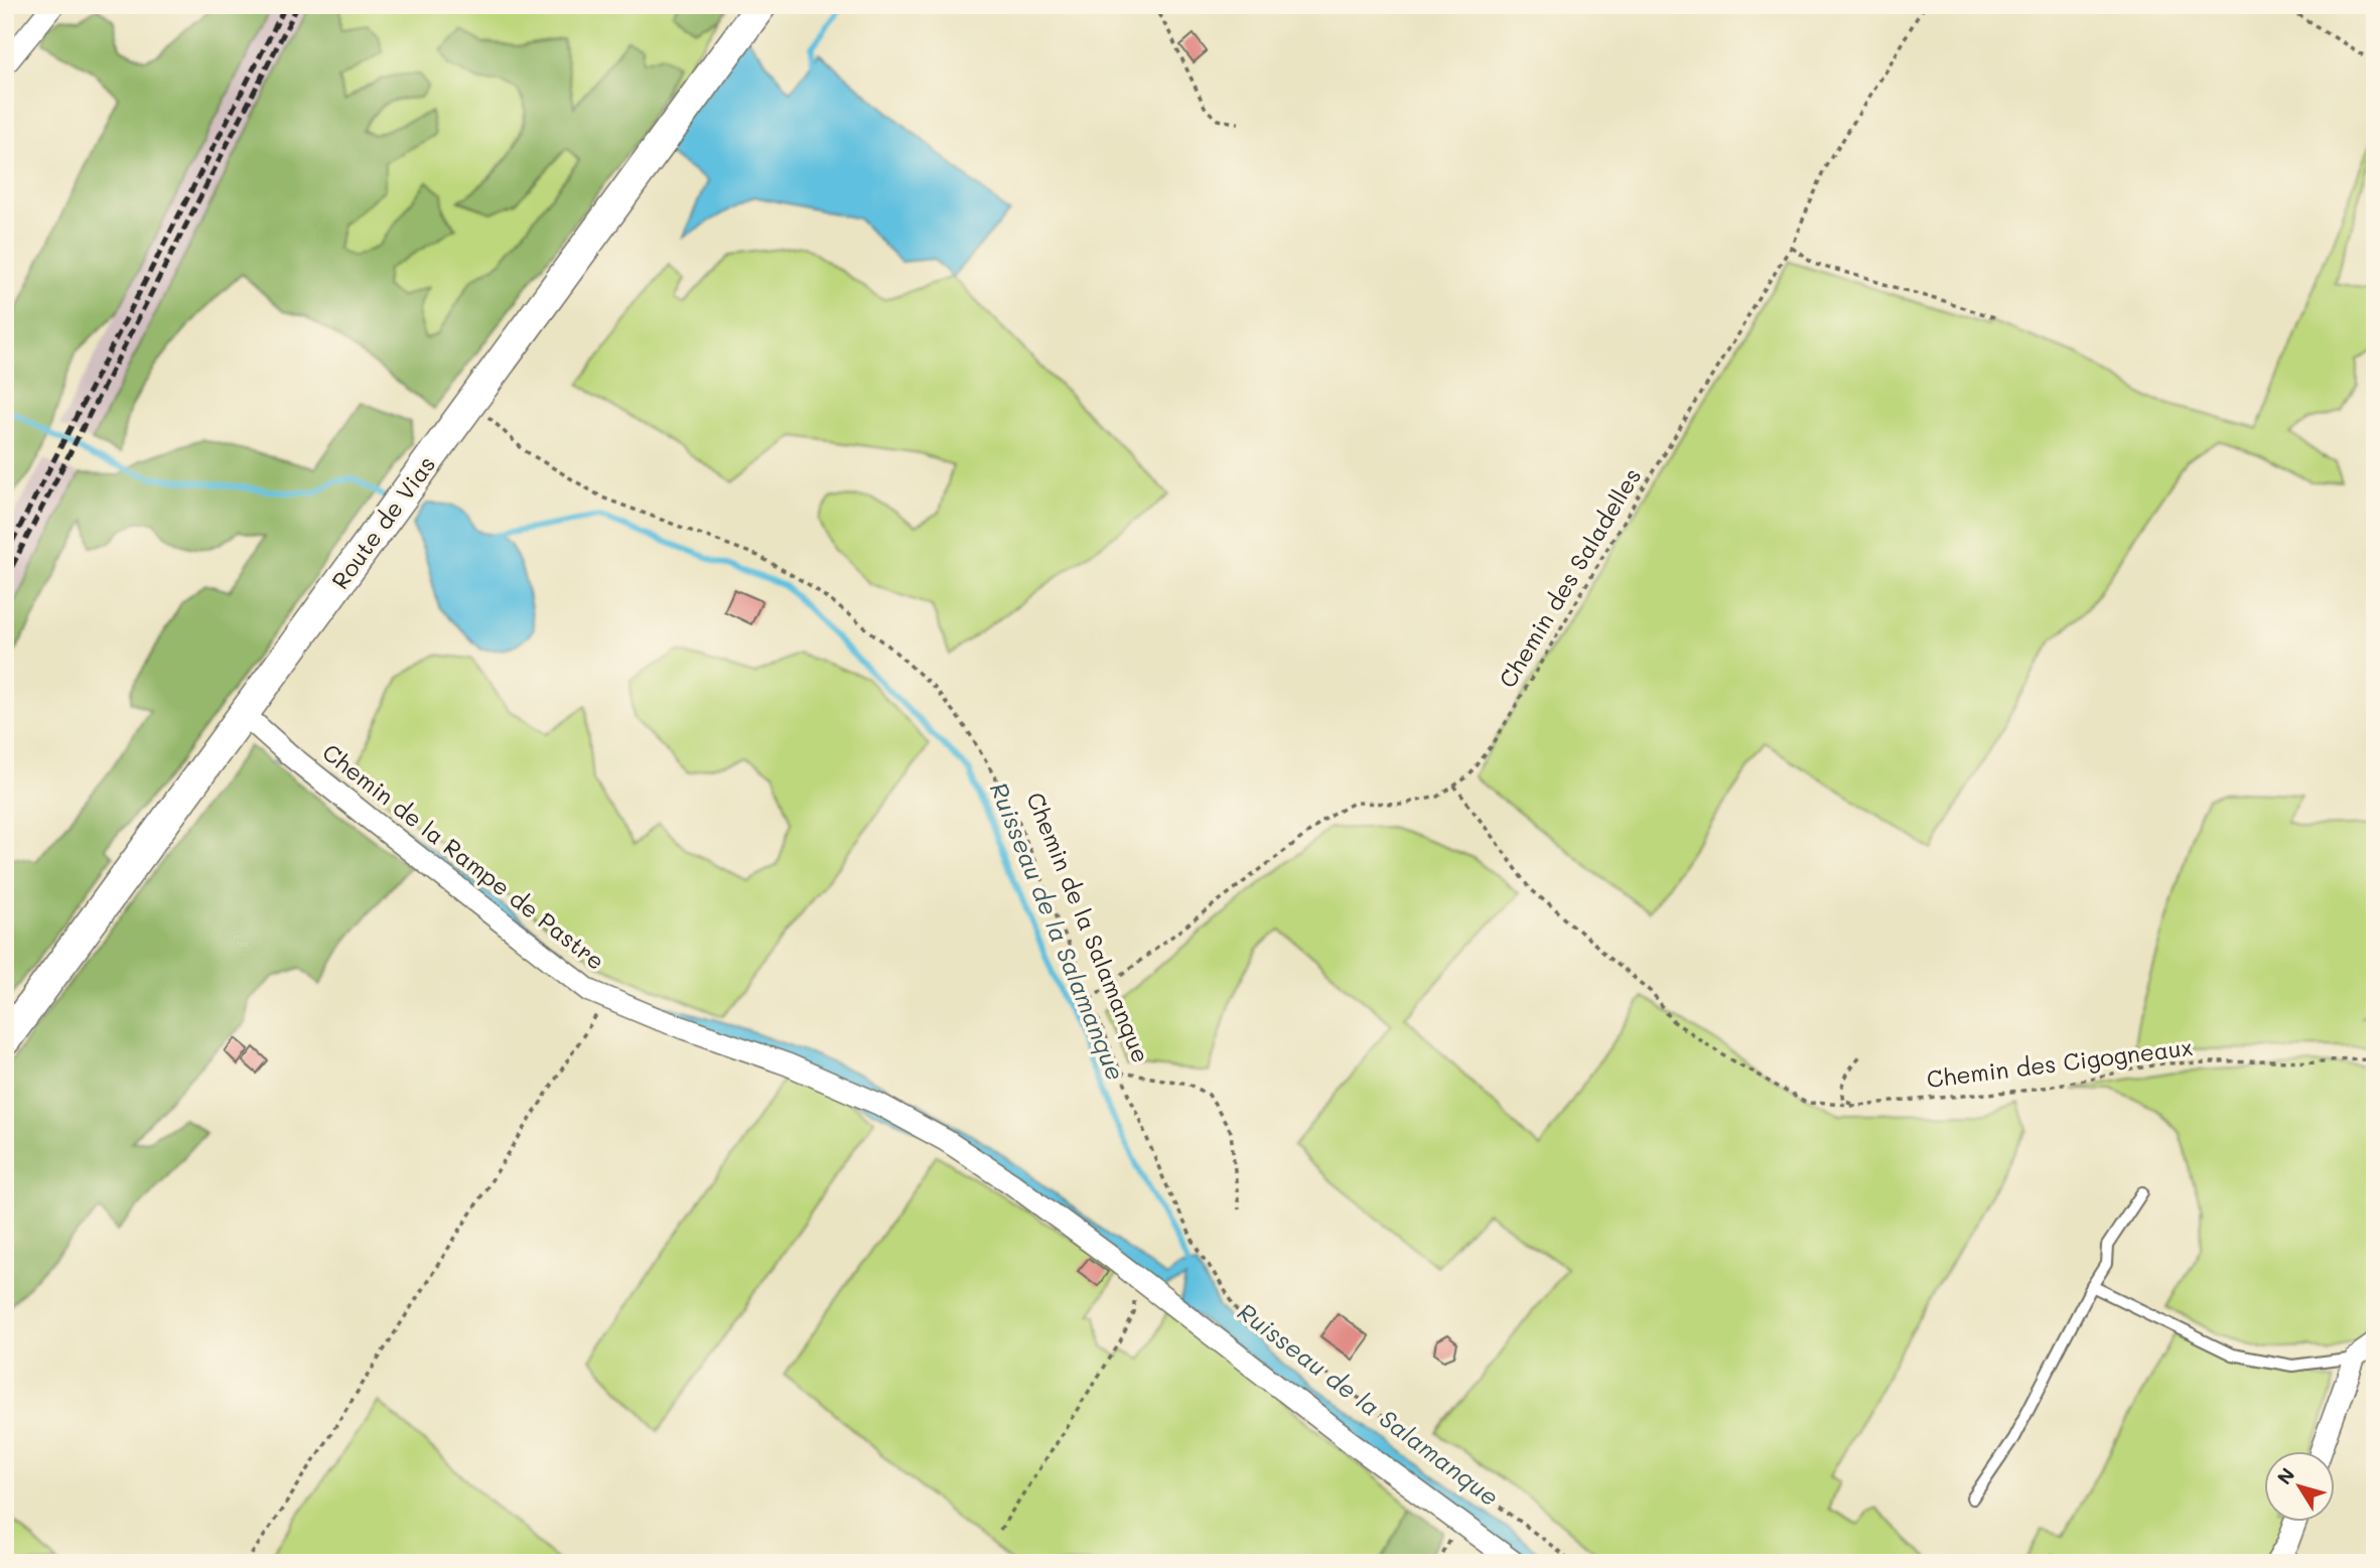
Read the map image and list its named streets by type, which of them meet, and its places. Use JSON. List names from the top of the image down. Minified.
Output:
{"streets":{"main road":["Route de Vias"],"street":["Chemin de la Rampe de Pastre"],"path":["Chemin des Saladelles","Chemin de la Salamanque","Chemin des Cigogneaux"]},"crossings":[["Route de Vias","Chemin de la Rampe de Pastre"],["Route de Vias","Chemin de la Salamanque"],["Chemin des Saladelles","Chemin de la Salamanque"],["Chemin des Saladelles","Chemin des Cigogneaux"]],"water":["Ruisseau de la Salamanque"],"north":"top left"}
